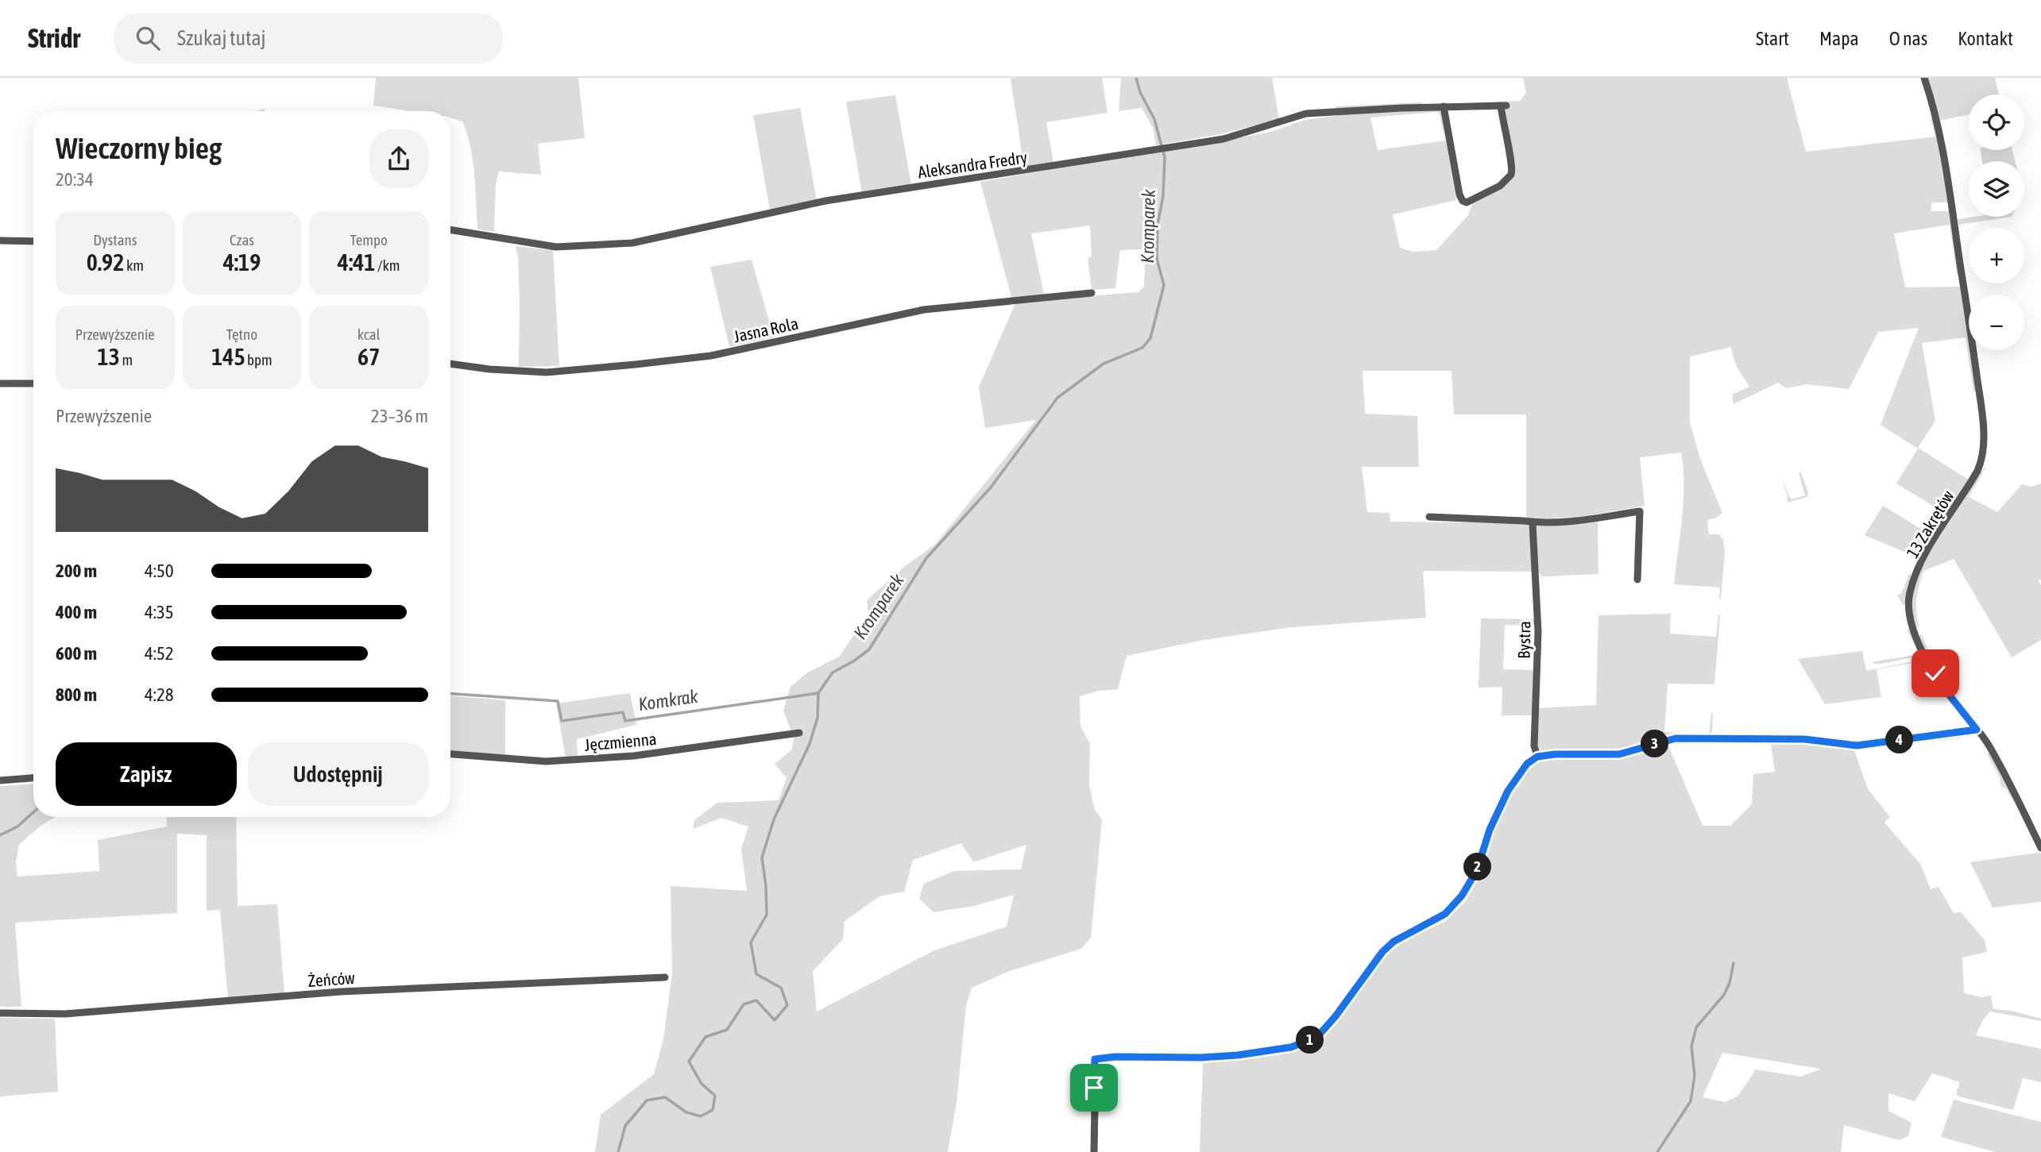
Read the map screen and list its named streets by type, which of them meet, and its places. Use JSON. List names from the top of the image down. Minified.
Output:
{"streets":{"street":["Aleksandra Fredry","Jasna Rola","13 Zakrętów","Bystra","Jęczmienna","Żeńców"]},"water":["Kromparek","Komkrak"],"page":{"header":"Stridr","search":"Szukaj tutaj","nav":["Start","Mapa","O nas","Kontakt"],"map_buttons":["+","−"],"heading":["Wieczorny bieg","20:34"],"stats":[["Dystans","0.92 km"],["Czas","4:19"],["Tempo","4:41 /km"],["Przewyższenie","13 m"],["Tętno","145 bpm"],["kcal","67"]],"chart":["Przewyższenie","23–36 m"],"list":[{"name":"200 m","note":"4:50"},{"name":"400 m","note":"4:35"},{"name":"600 m","note":"4:52"},{"name":"800 m","note":"4:28"}],"pins":["4","3","2","1"],"buttons":["Zapisz","Udostępnij"]}}
